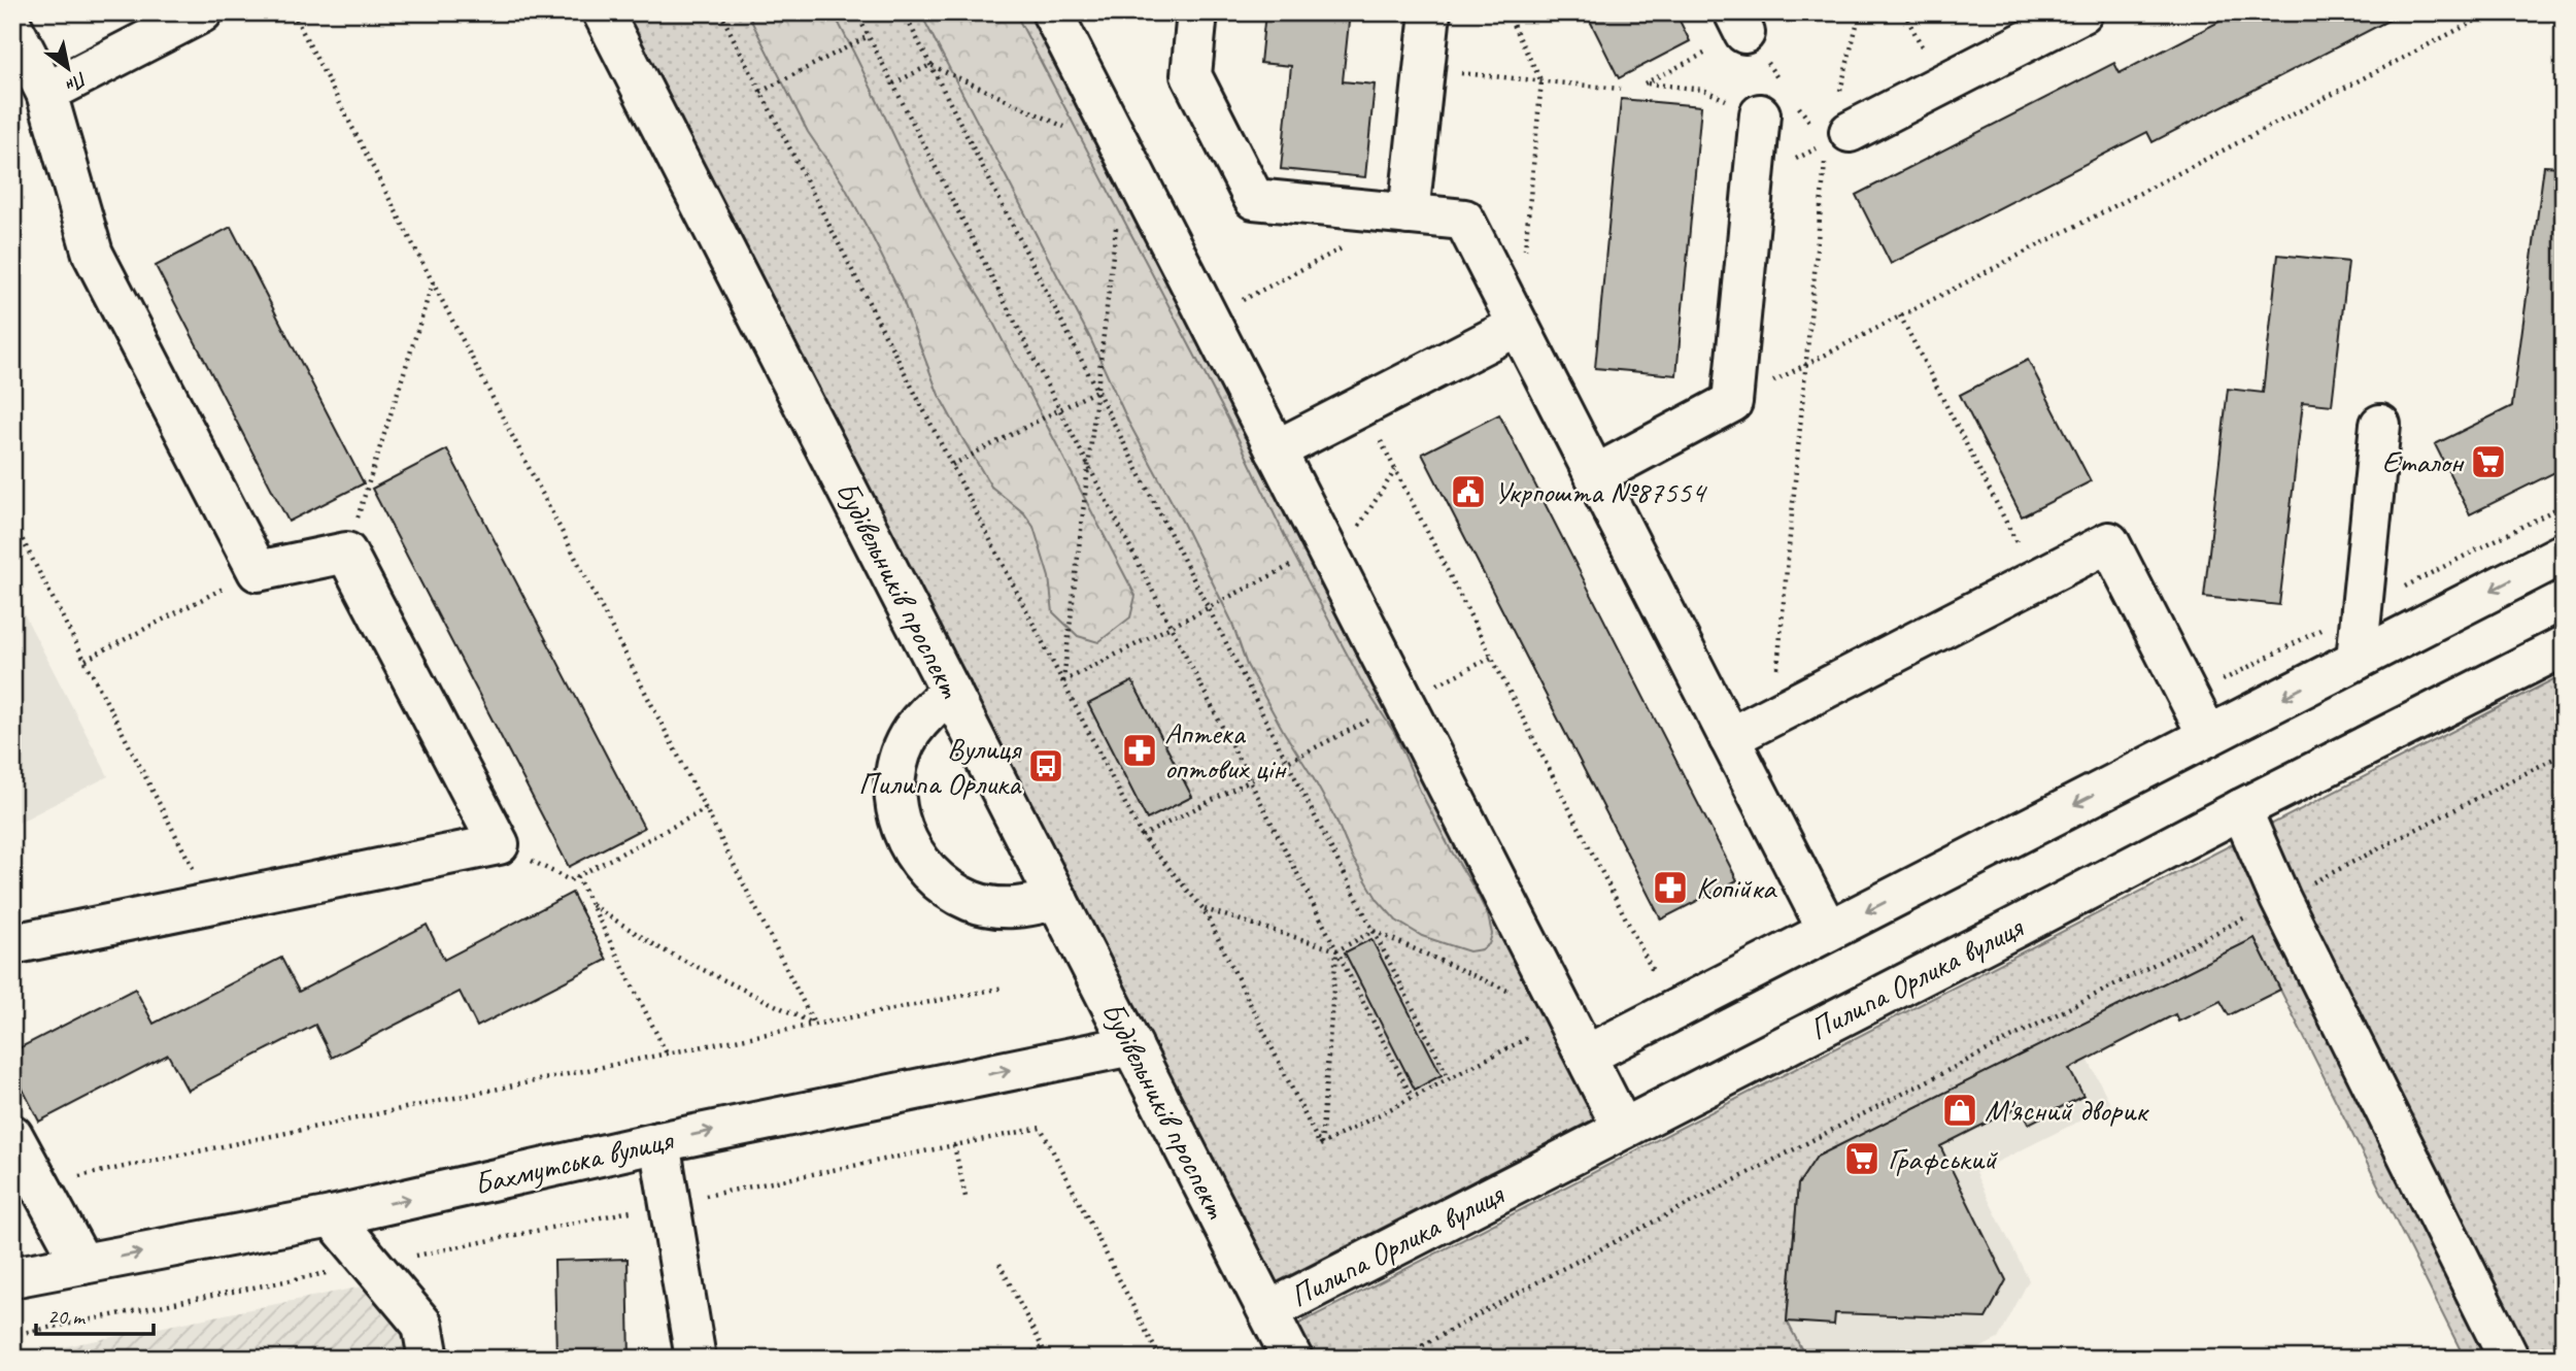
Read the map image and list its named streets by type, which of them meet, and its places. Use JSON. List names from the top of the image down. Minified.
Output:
{"streets":{"street":["Будівельників проспект","Пилипа Орлика вулиця","Бахмутська вулиця"]},"crossings":[["Будівельників проспект","Пилипа Орлика вулиця"],["Будівельників проспект","Бахмутська вулиця"]],"one_way":["Бахмутська вулиця"],"places":{"supermarket":["Еталон","Графський"],"public building":["Укрпошта №87554"],"pharmacy":["Аптека оптових цін","Копійка"],"bus stop":["Вулиця Пилипа Орлика"],"shop":["М'ясний дворик"]},"scale_bar":"20 m","north":"bottom right"}
